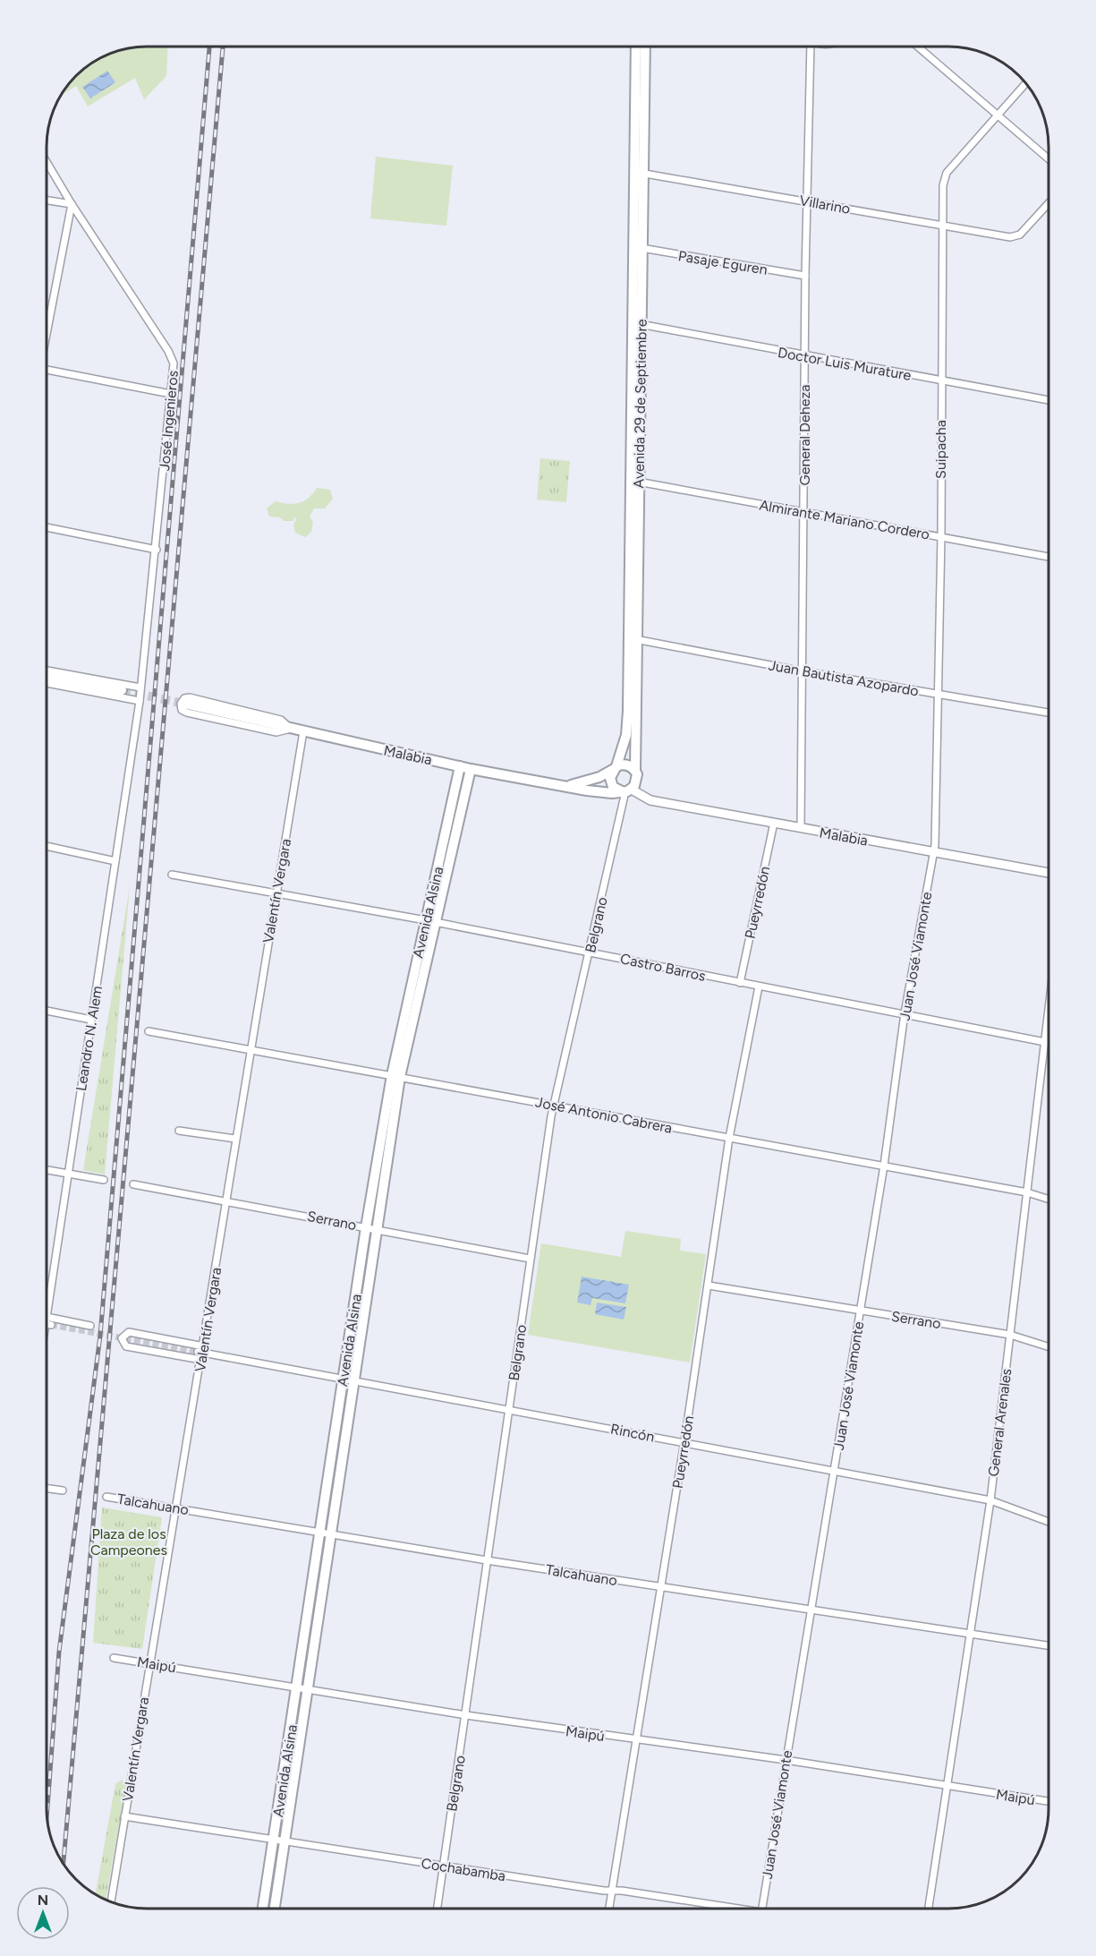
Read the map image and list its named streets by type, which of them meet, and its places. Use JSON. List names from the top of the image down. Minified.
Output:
{"streets":{"main road":["Avenida 29 de Septiembre","Malabia","Avenida Alsina"],"street":["Villarino","Pasaje Eguren","Doctor Luis Murature","José Ingenieros","General Deheza","Suipacha","Almirante Mariano Cordero","Juan Bautista Azopardo","Valentín Vergara","Pueyrredón","Belgrano","Juan José Viamonte","Castro Barros","Leandro N. Alem","José Antonio Cabrera","Serrano","General Arenales","Rincón","Talcahuano","Maipú","Cochabamba"]},"crossings":[["Villarino","Avenida 29 de Septiembre"],["Villarino","General Deheza"],["Villarino","Suipacha"],["Pasaje Eguren","Avenida 29 de Septiembre"],["Pasaje Eguren","General Deheza"],["Doctor Luis Murature","Avenida 29 de Septiembre"],["Doctor Luis Murature","General Deheza"],["Doctor Luis Murature","Suipacha"],["Avenida 29 de Septiembre","Almirante Mariano Cordero"],["Avenida 29 de Septiembre","Juan Bautista Azopardo"],["Avenida 29 de Septiembre","Malabia"],["Avenida 29 de Septiembre","Belgrano"],["José Ingenieros","Leandro N. Alem"],["General Deheza","Almirante Mariano Cordero"],["General Deheza","Juan Bautista Azopardo"],["General Deheza","Malabia"],["Suipacha","Almirante Mariano Cordero"],["Suipacha","Juan Bautista Azopardo"],["Suipacha","Malabia"],["Suipacha","Juan José Viamonte"],["Malabia","Valentín Vergara"],["Malabia","Pueyrredón"],["Malabia","Avenida Alsina"],["Malabia","Belgrano"],["Malabia","Juan José Viamonte"],["Valentín Vergara","Castro Barros"],["Valentín Vergara","José Antonio Cabrera"],["Valentín Vergara","Serrano"],["Valentín Vergara","Rincón"],["Valentín Vergara","Talcahuano"],["Valentín Vergara","Maipú"],["Valentín Vergara","Cochabamba"],["Pueyrredón","Castro Barros"],["Pueyrredón","José Antonio Cabrera"],["Pueyrredón","Serrano"],["Pueyrredón","Rincón"],["Pueyrredón","Talcahuano"],["Pueyrredón","Maipú"],["Pueyrredón","Cochabamba"],["Avenida Alsina","Castro Barros"],["Avenida Alsina","José Antonio Cabrera"],["Avenida Alsina","Serrano"],["Avenida Alsina","Rincón"],["Avenida Alsina","Talcahuano"],["Avenida Alsina","Maipú"],["Avenida Alsina","Cochabamba"],["Belgrano","Castro Barros"],["Belgrano","José Antonio Cabrera"],["Belgrano","Serrano"],["Belgrano","Rincón"],["Belgrano","Talcahuano"],["Belgrano","Maipú"],["Belgrano","Cochabamba"],["Juan José Viamonte","Castro Barros"],["Juan José Viamonte","José Antonio Cabrera"],["Juan José Viamonte","Serrano"],["Juan José Viamonte","Rincón"],["Juan José Viamonte","Talcahuano"],["Juan José Viamonte","Maipú"],["Castro Barros","General Arenales"],["José Antonio Cabrera","General Arenales"],["Serrano","General Arenales"],["General Arenales","Rincón"],["General Arenales","Talcahuano"],["General Arenales","Maipú"]],"parks":["Plaza de los Campeones"],"north":"top"}
